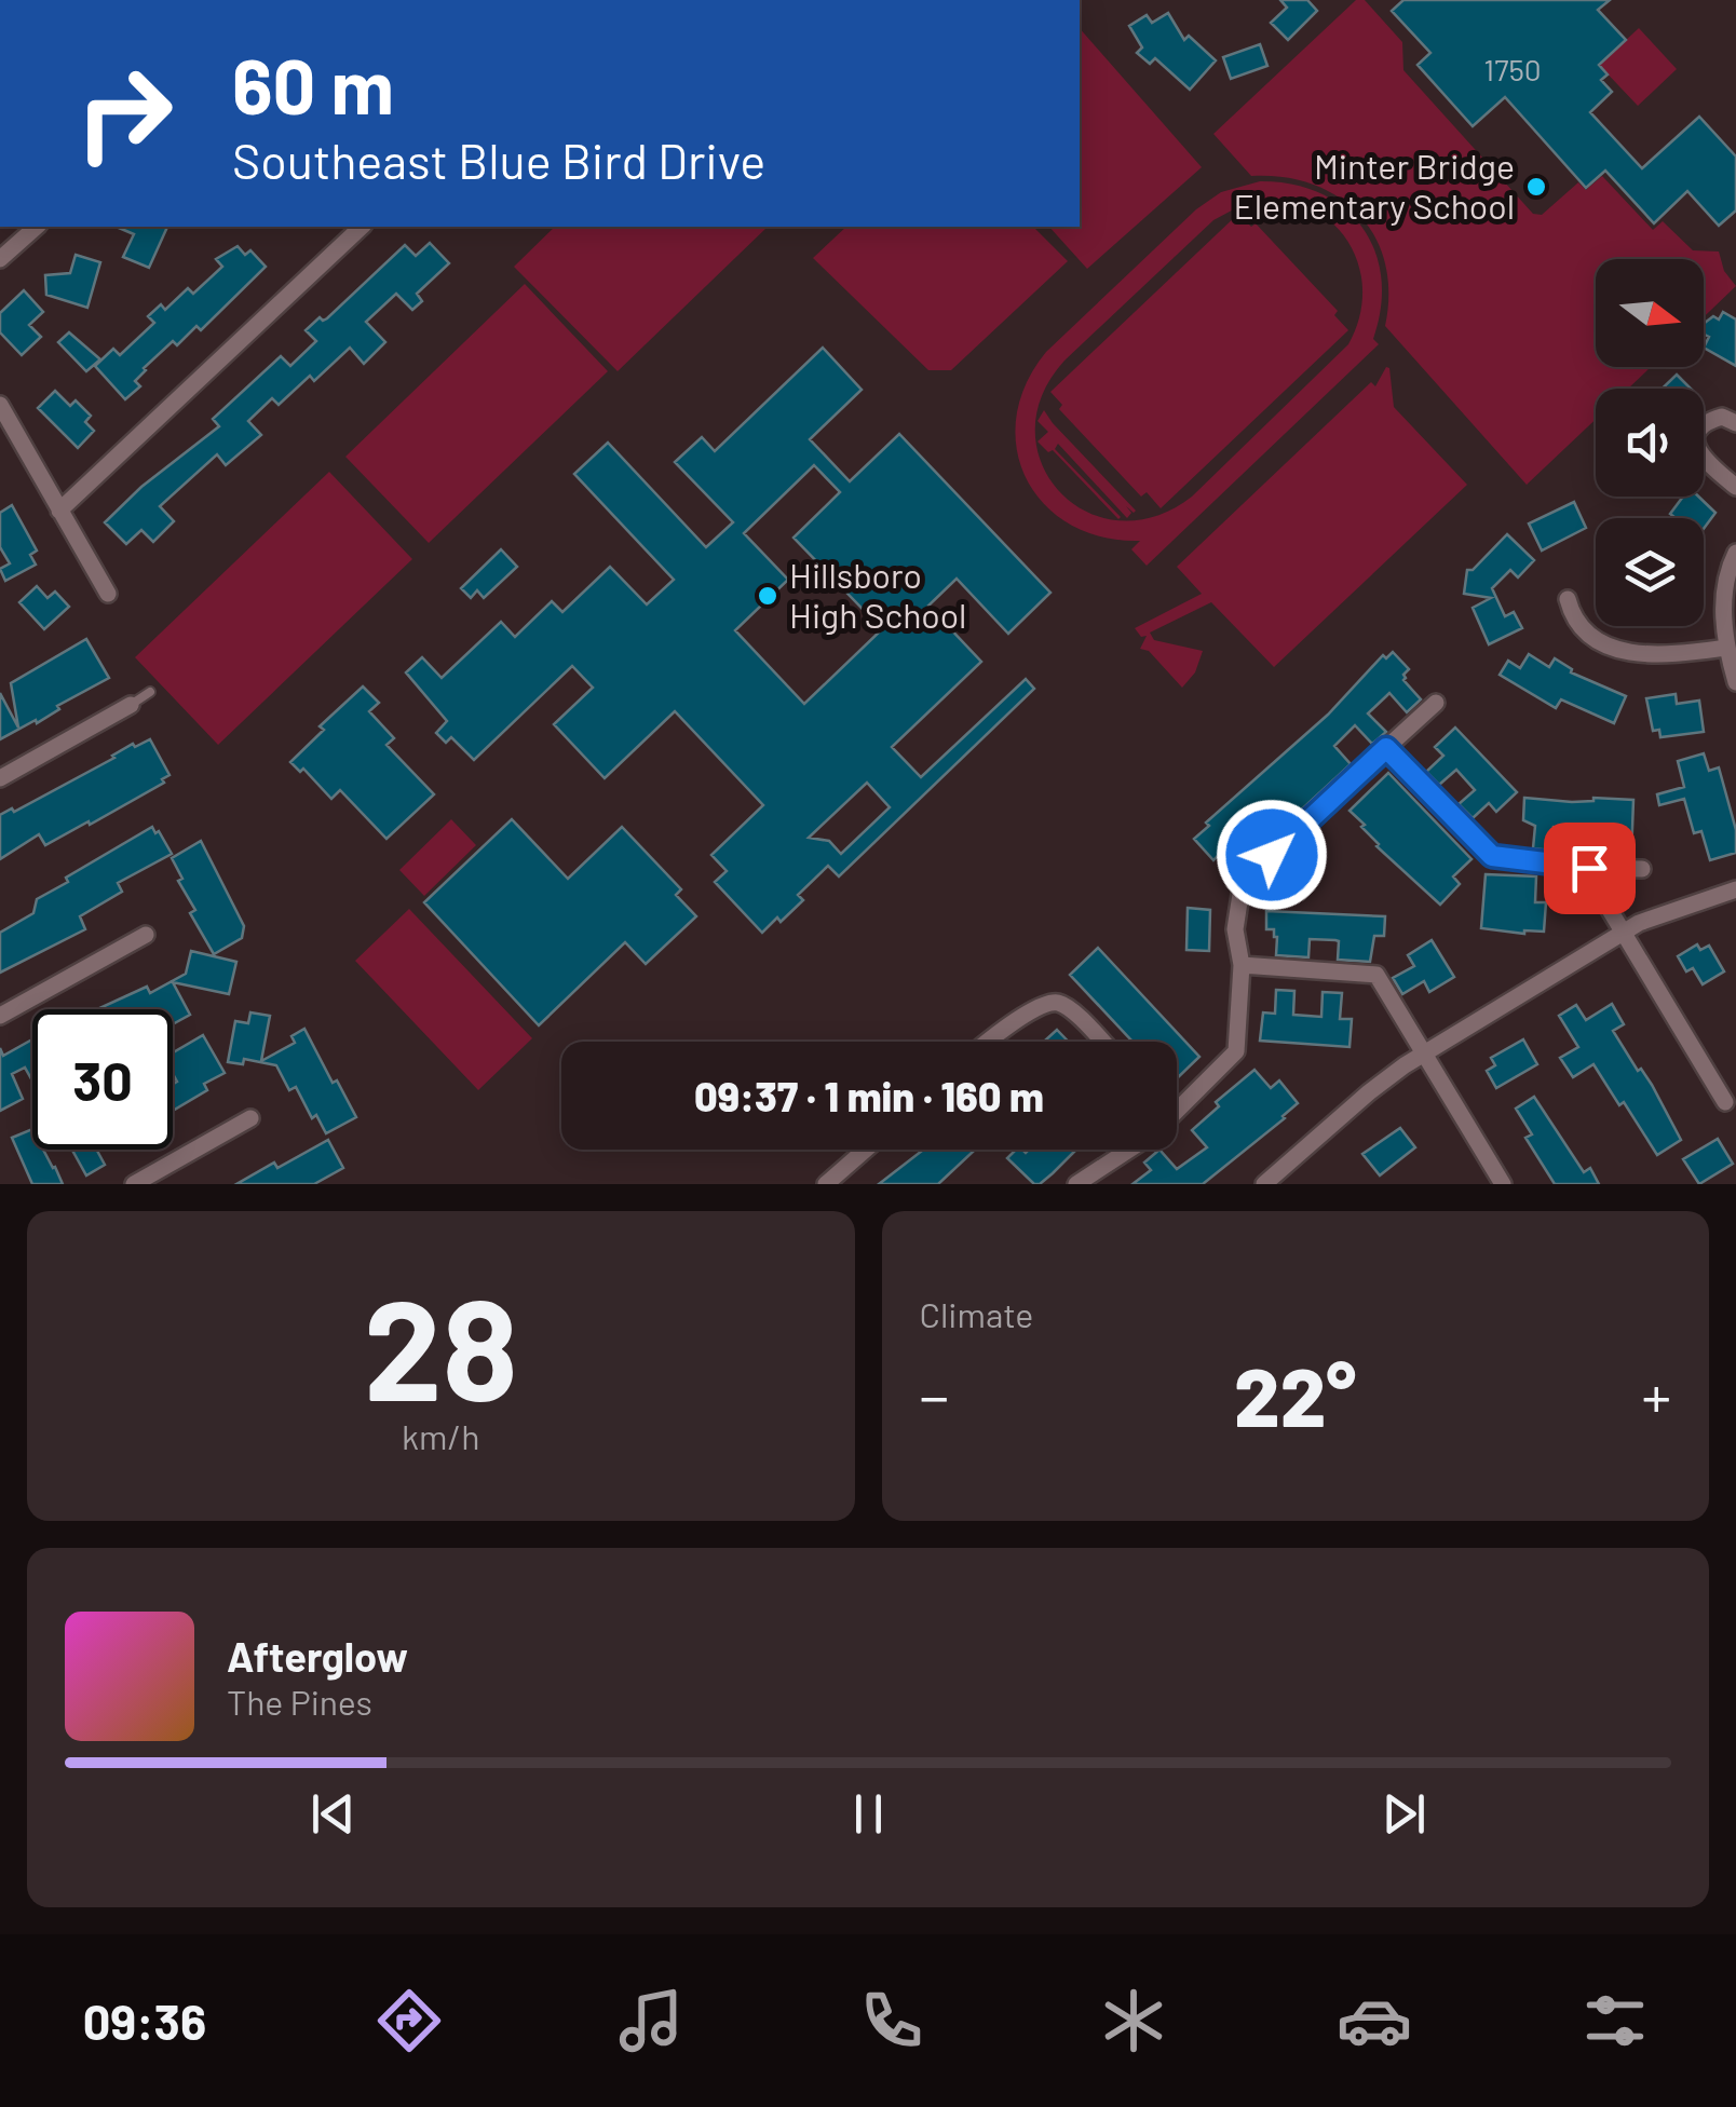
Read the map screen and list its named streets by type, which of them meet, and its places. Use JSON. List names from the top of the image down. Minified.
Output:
{"places":["Minter Bridge Elementary School","Hillsboro High School"],"house_numbers":["1750"],"north":"right","page":{"turn":["60 m","Southeast Blue Bird Drive"],"limit":"30","trip":"09:37 · 1 min · 160 m","tile":[["28","km/h"],"Climate"],"heat":["−","22°","+"],"song":["Afterglow","The Pines"],"tabs":"09:36"}}
